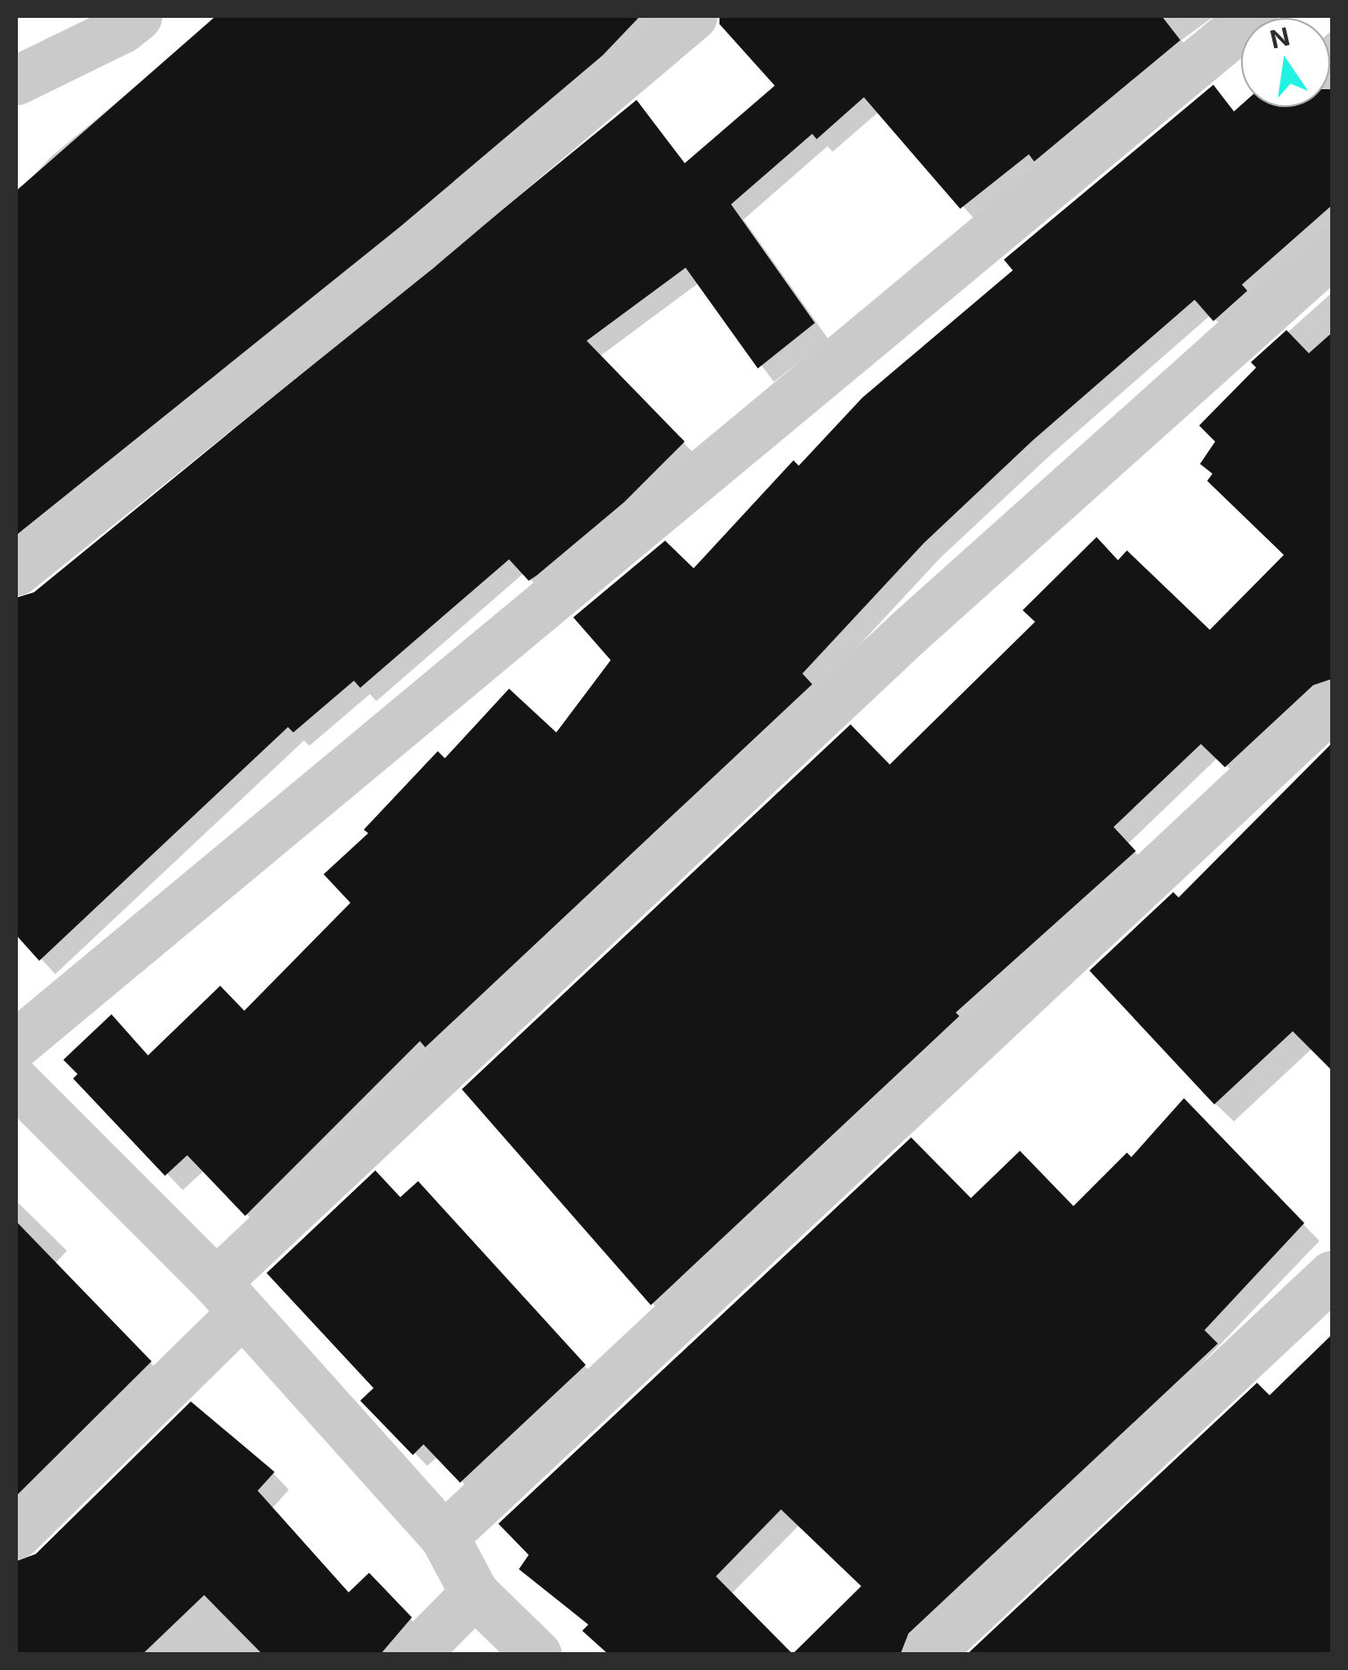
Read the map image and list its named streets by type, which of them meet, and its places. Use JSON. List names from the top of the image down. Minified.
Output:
{"north":"top"}
